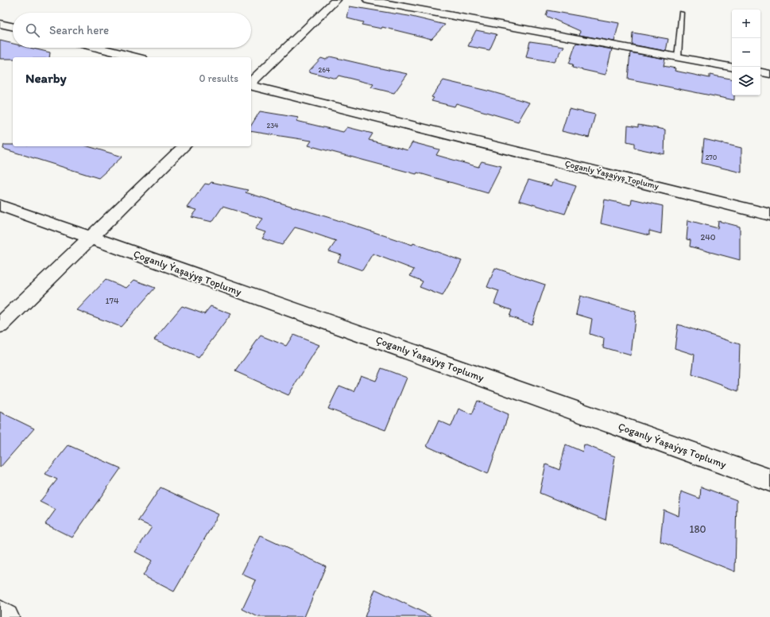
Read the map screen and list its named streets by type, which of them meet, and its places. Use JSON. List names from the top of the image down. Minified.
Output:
{"streets":{"street":["Çoganly Ýaşaýyş Toplumy"]},"house_numbers":["264","234","270","240","174","180"],"page":{"map_buttons":["+","−"],"search":"Search here","heading":["Nearby","0 results"]}}
